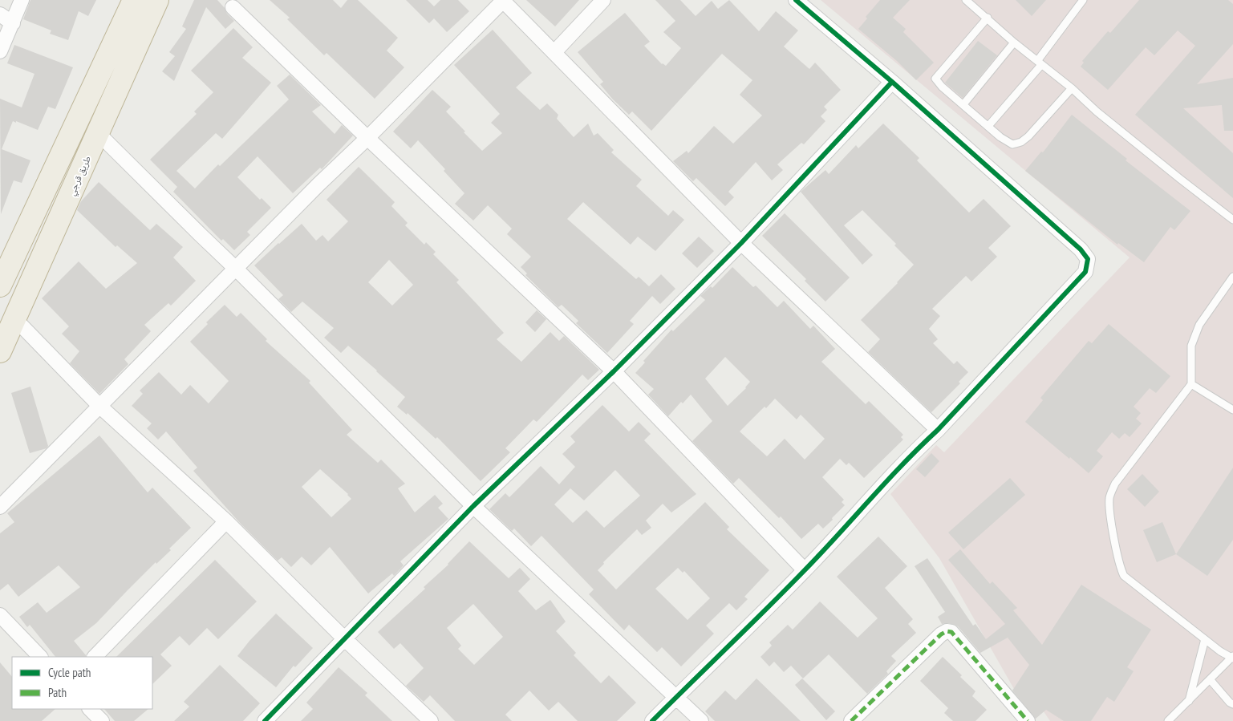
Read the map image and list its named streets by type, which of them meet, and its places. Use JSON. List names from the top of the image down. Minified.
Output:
{"streets":{"highway":["طريق قرجي"]},"legend":["Cycle path","Path"]}
